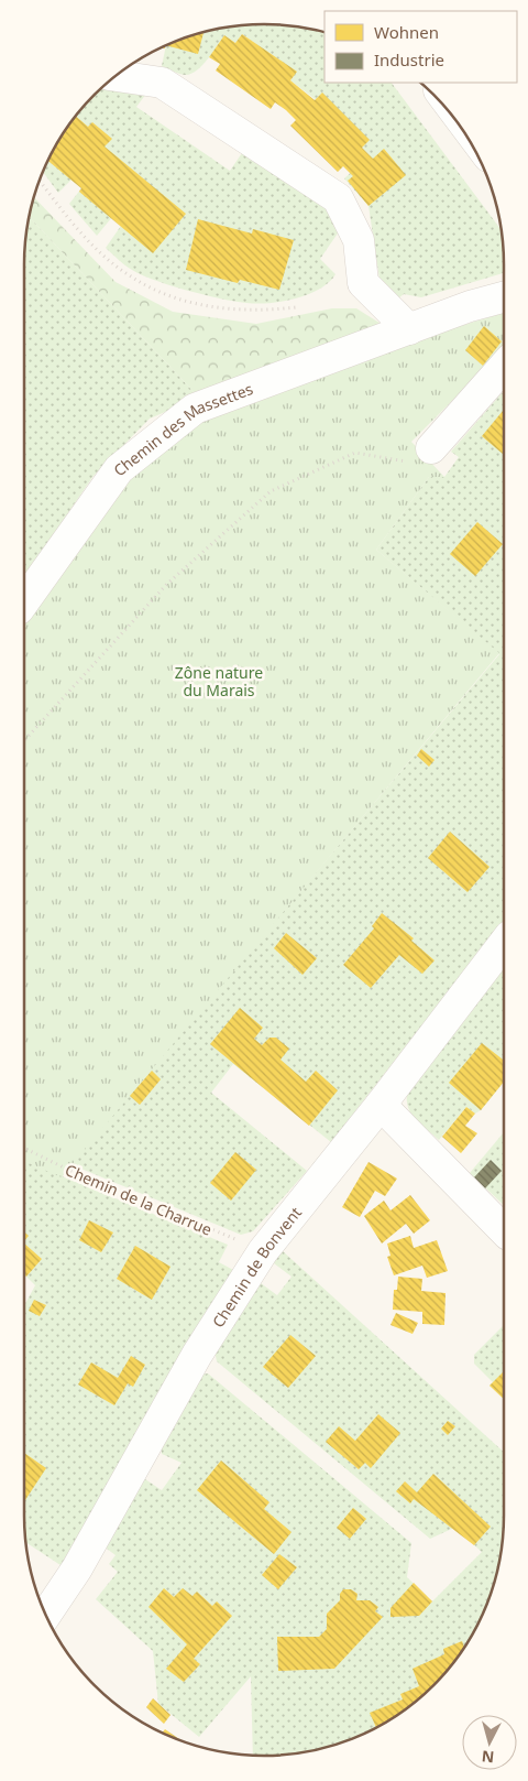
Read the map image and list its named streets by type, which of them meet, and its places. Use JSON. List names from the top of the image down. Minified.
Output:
{"streets":{"street":["Chemin des Massettes","Chemin de Bonvent"],"path":["Chemin de la Charrue"]},"crossings":[["Chemin de la Charrue","Chemin de Bonvent"]],"parks":["Zône nature du Marais"],"legend":["Wohnen","Industrie"],"north":"bottom"}
